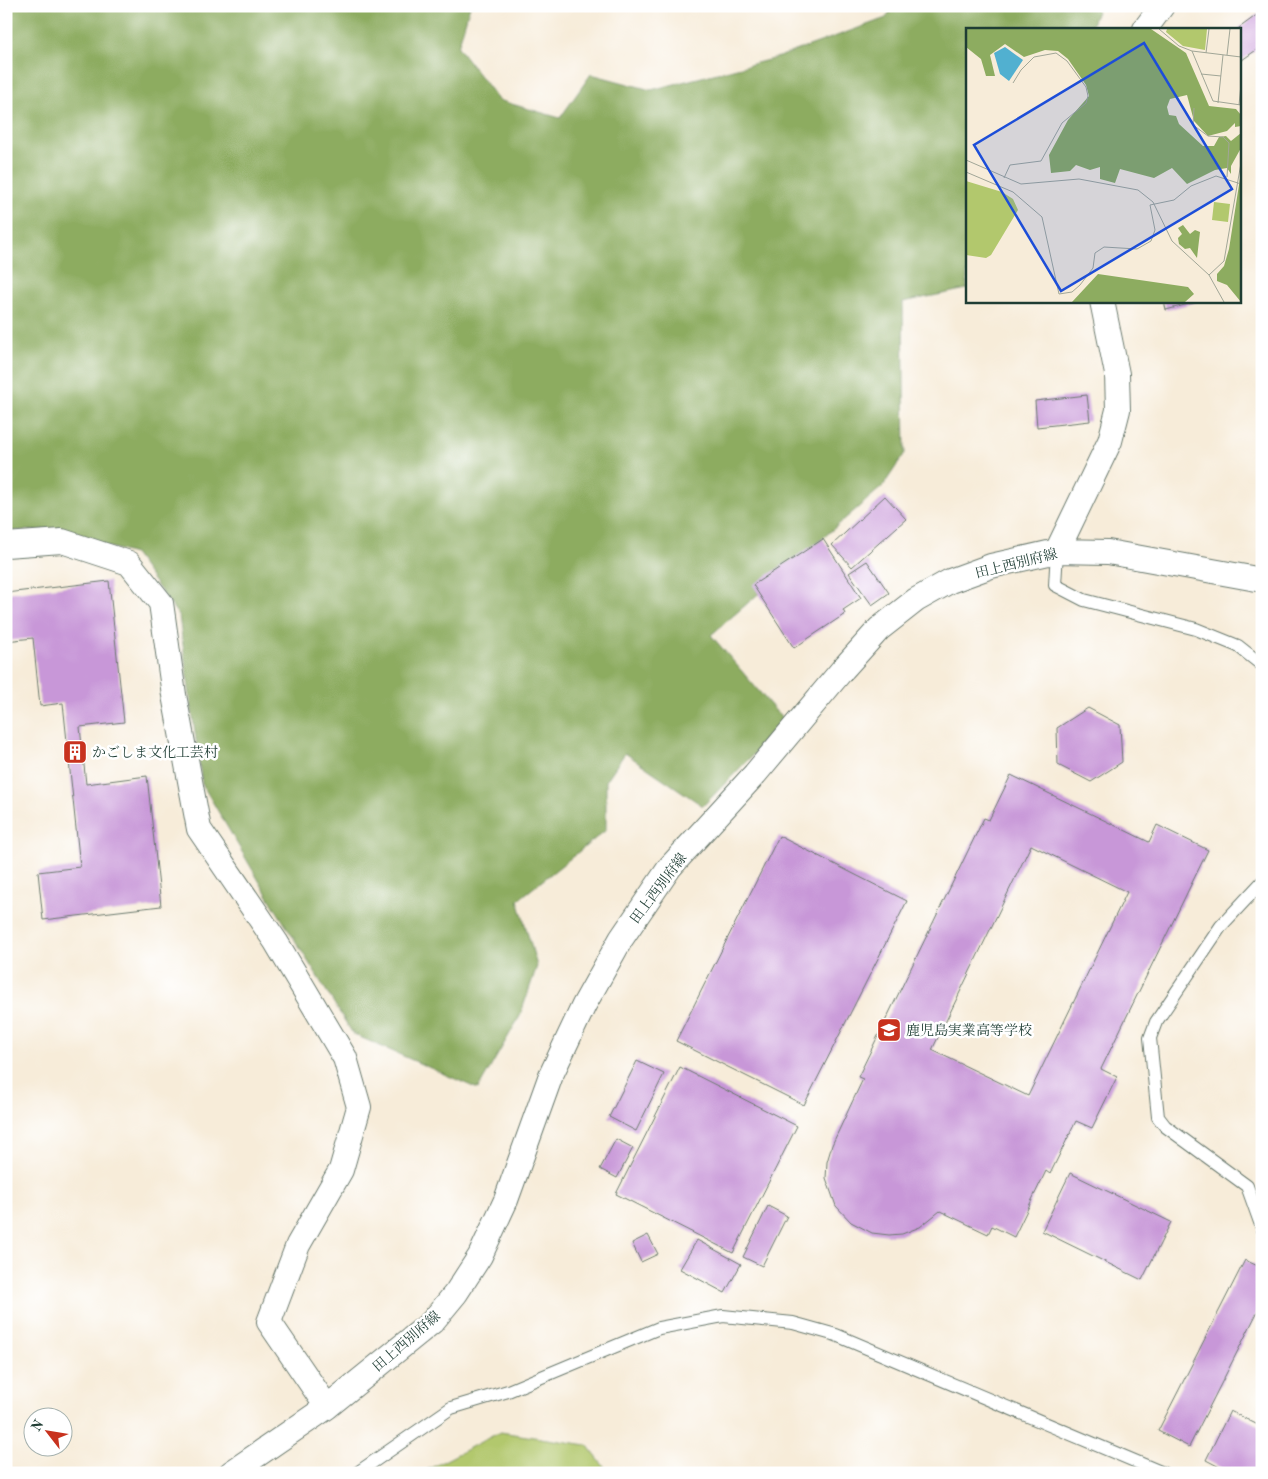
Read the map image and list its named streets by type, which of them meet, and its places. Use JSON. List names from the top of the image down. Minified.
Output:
{"streets":{"street":["田上西別府線"]},"places":{"building":["かごしま文化工芸村"],"school or university":["鹿児島実業高等学校"]},"north":"top left"}
